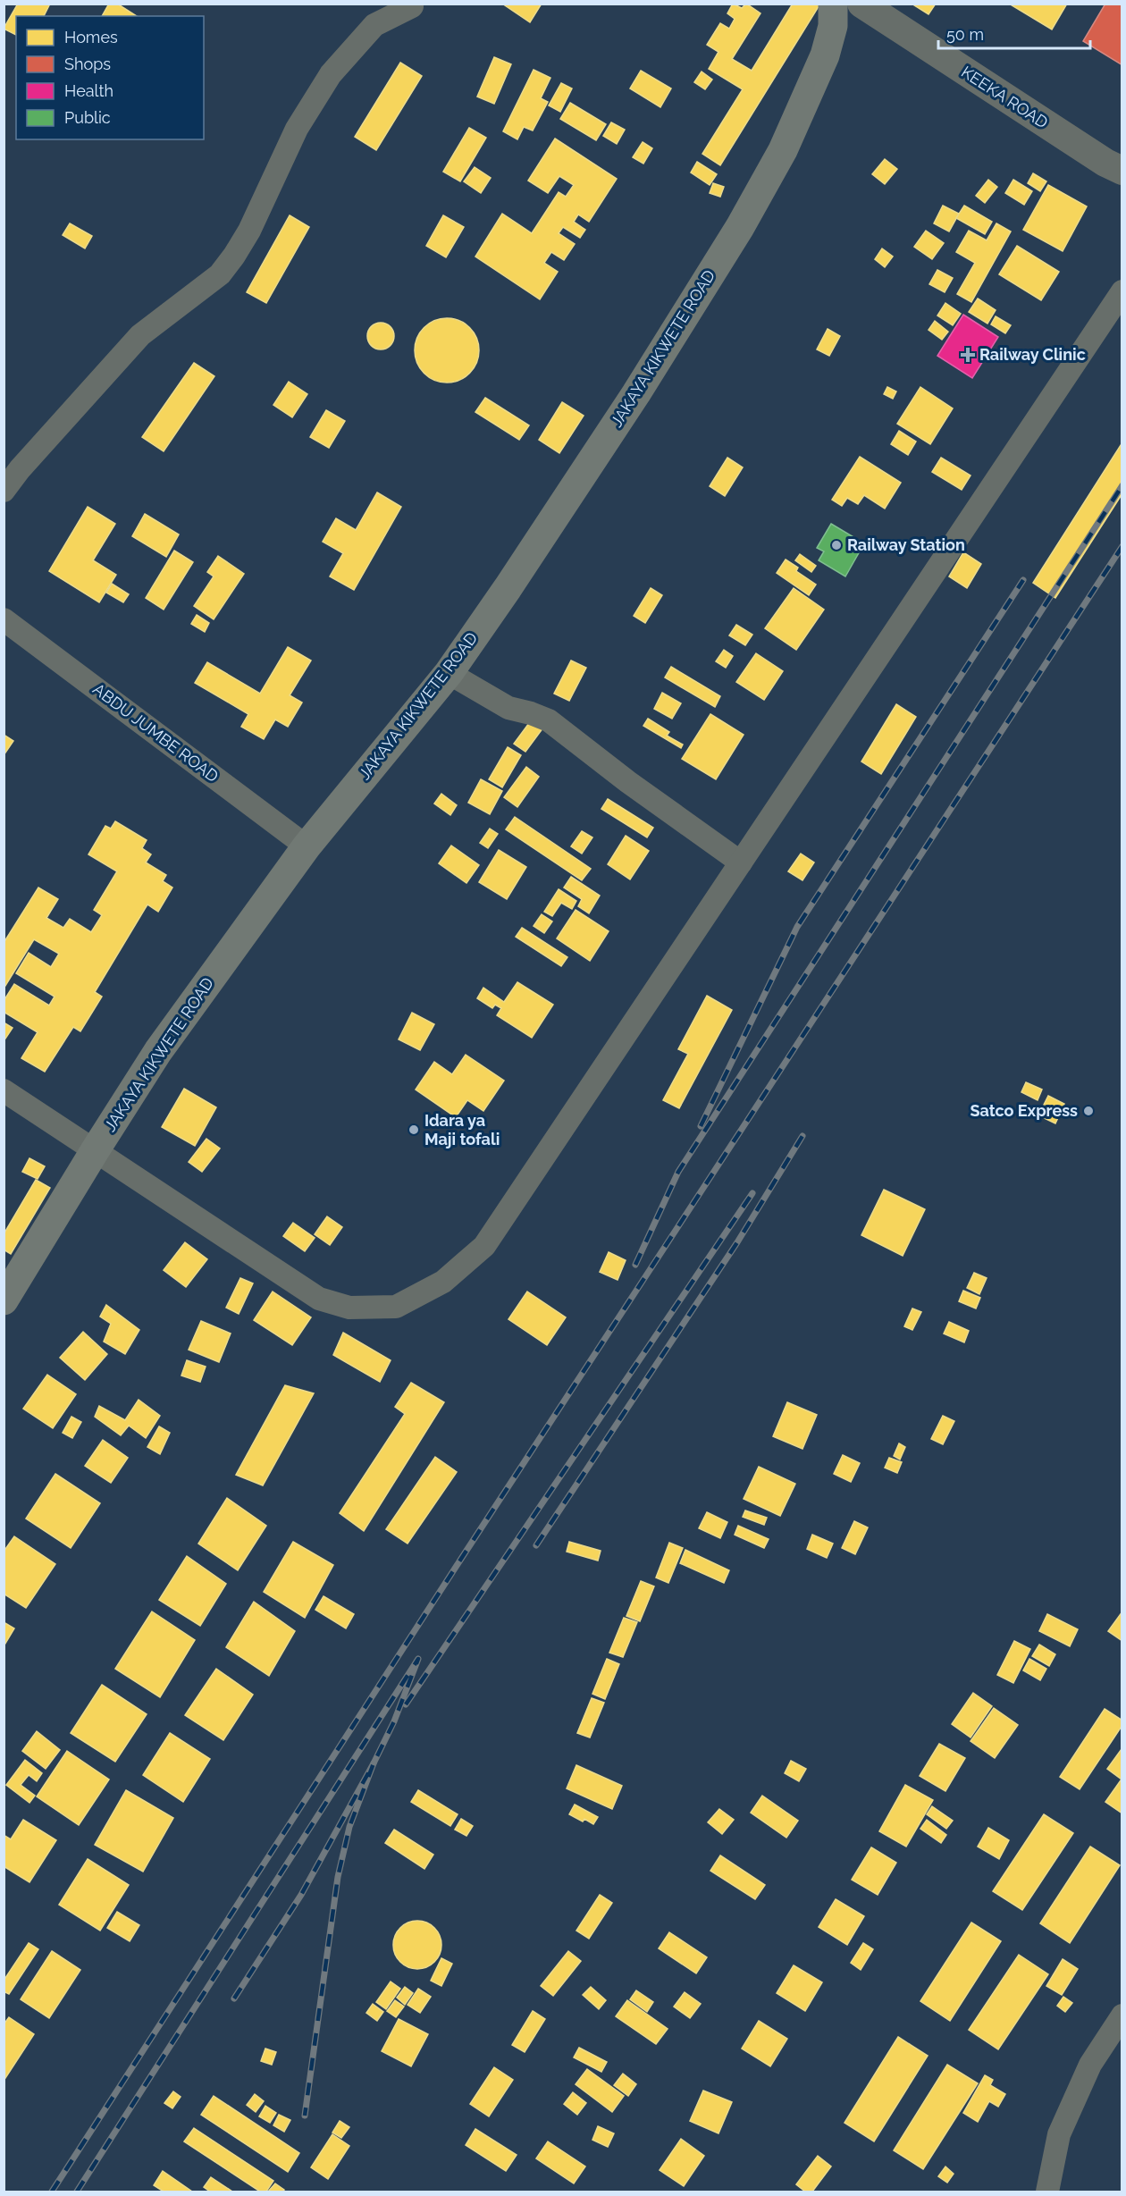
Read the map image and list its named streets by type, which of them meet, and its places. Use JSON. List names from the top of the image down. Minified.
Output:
{"streets":{"main road":["JAKAYA KIKWETE ROAD"],"street":["KEEKA ROAD","ABDU JUMBE ROAD"]},"crossings":[["JAKAYA KIKWETE ROAD","ABDU JUMBE ROAD"]],"places":{"health":["Railway Clinic"],"other":["Railway Station","Satco Express","Idara ya Maji tofali"]},"legend":["Homes","Shops","Health","Public"],"scale_bar":"50 m"}
